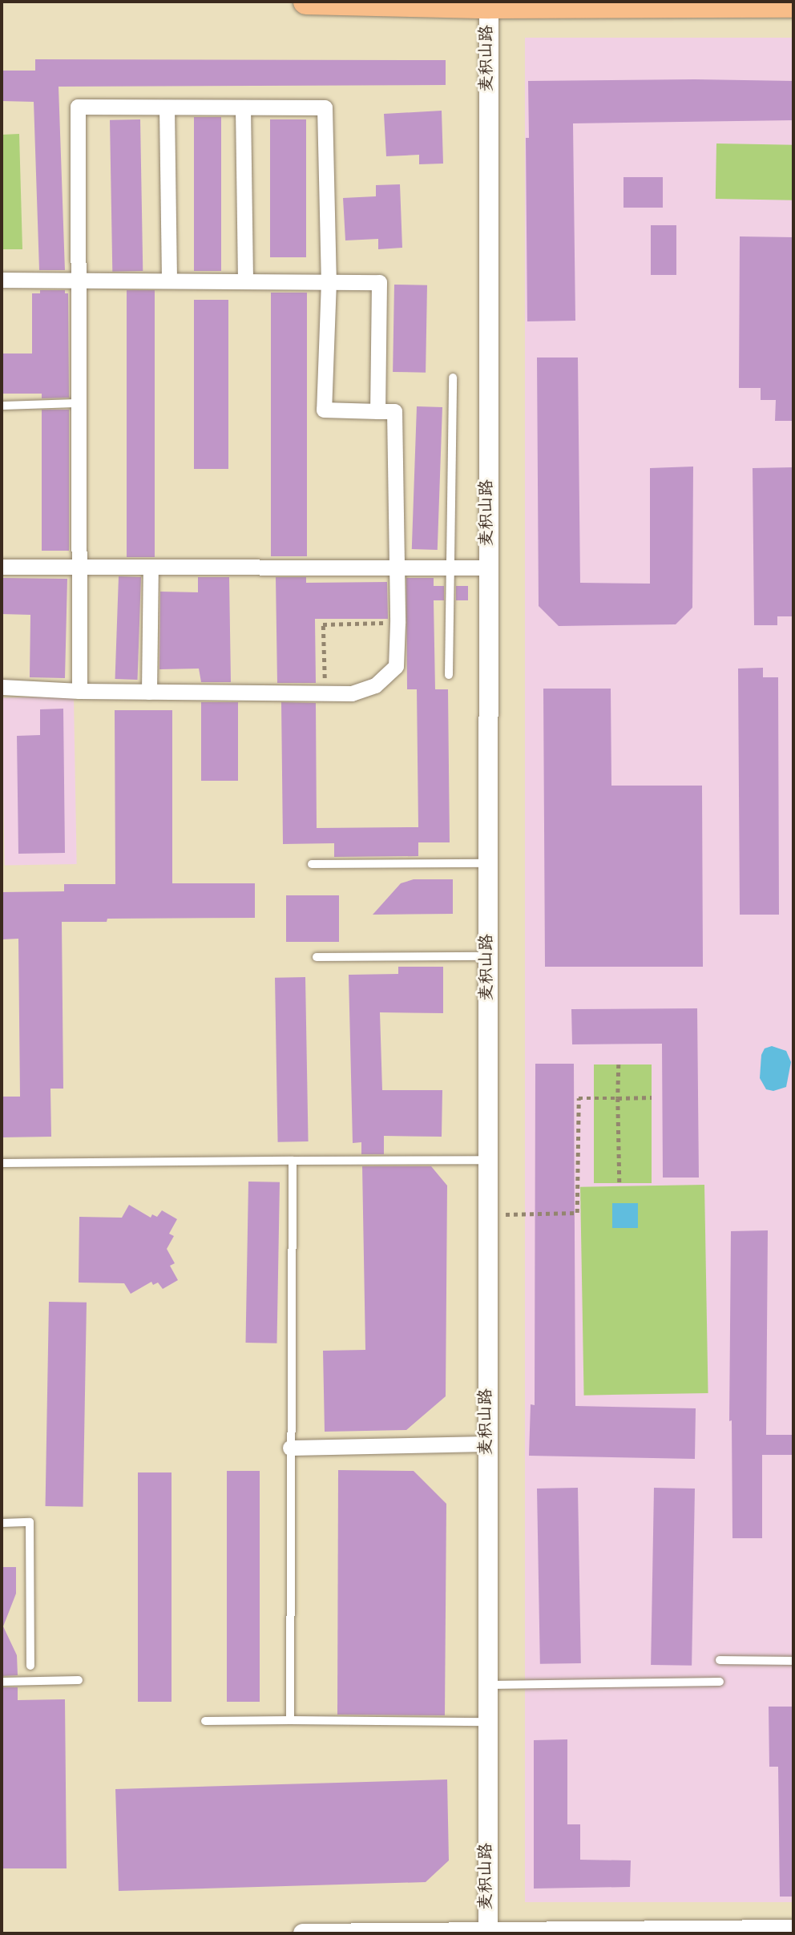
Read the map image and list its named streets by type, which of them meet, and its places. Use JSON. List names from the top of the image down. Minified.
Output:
{"streets":{"street":["麦积山路"]}}
